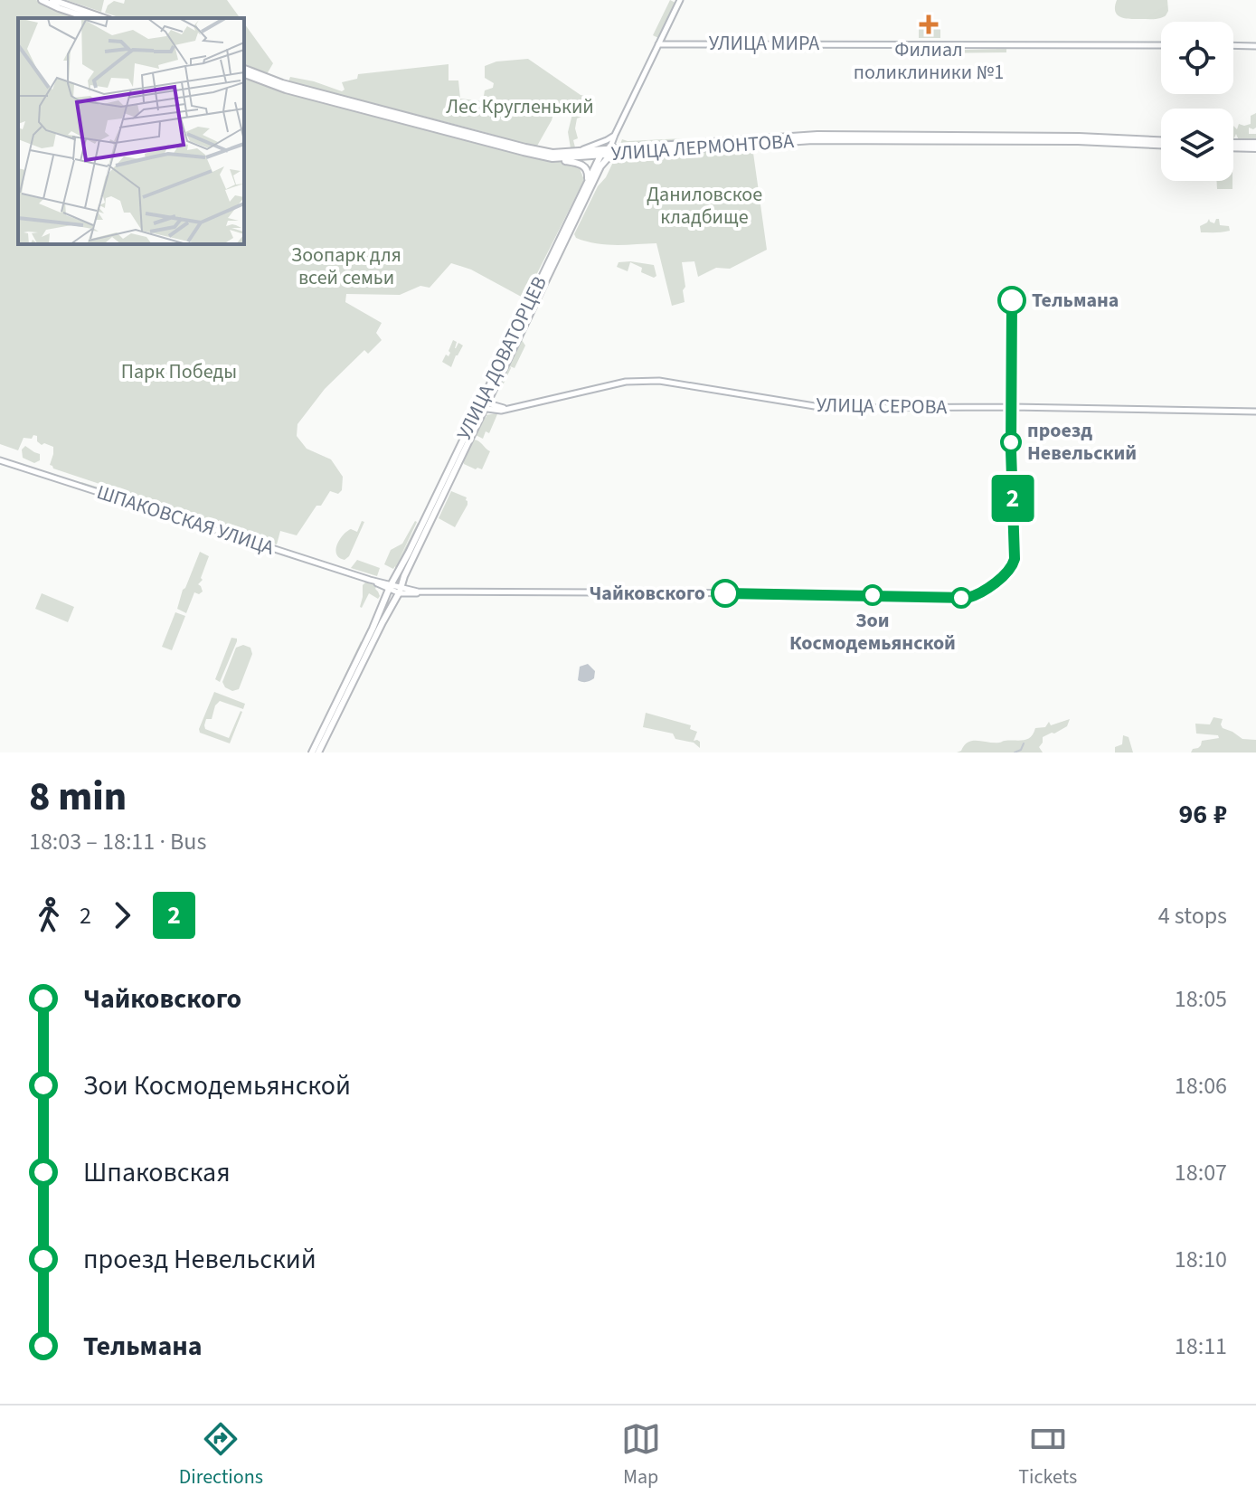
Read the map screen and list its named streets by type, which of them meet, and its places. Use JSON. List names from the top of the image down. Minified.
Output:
{"streets":{"main road":["УЛИЦА МИРА","УЛИЦА ЛЕРМОНТОВА","УЛИЦА ДОВАТОРЦЕВ","УЛИЦА СЕРОВА","ШПАКОВСКАЯ УЛИЦА"]},"crossings":[["УЛИЦА МИРА","УЛИЦА ДОВАТОРЦЕВ"],["УЛИЦА ЛЕРМОНТОВА","УЛИЦА ДОВАТОРЦЕВ"],["УЛИЦА ДОВАТОРЦЕВ","УЛИЦА СЕРОВА"],["УЛИЦА ДОВАТОРЦЕВ","ШПАКОВСКАЯ УЛИЦА"],["УЛИЦА СЕРОВА","ШПАКОВСКАЯ УЛИЦА"]],"parks":["Лес Кругленький","Даниловское кладбище","Зоопарк для всей семьи","Парк Победы"],"places":{"health":["Филиал поликлиники №1"],"other":["Тельмана","проезд Невельский","Чайковского","Зои Космодемьянской"]},"lines":["bus line 2"],"page":{"on_map":"2","heading":["8 min","18:03 – 18:11 · Bus","96 ₽"],"legs":["2","2","4 stops"],"list":[{"name":"Чайковского","value":"18:05"},{"name":"Зои Космодемьянской","value":"18:06"},{"name":"Шпаковская","value":"18:07"},{"name":"проезд Невельский","value":"18:10"},{"name":"Тельмана","value":"18:11"}],"tabs":["Directions","Map","Tickets"]}}
